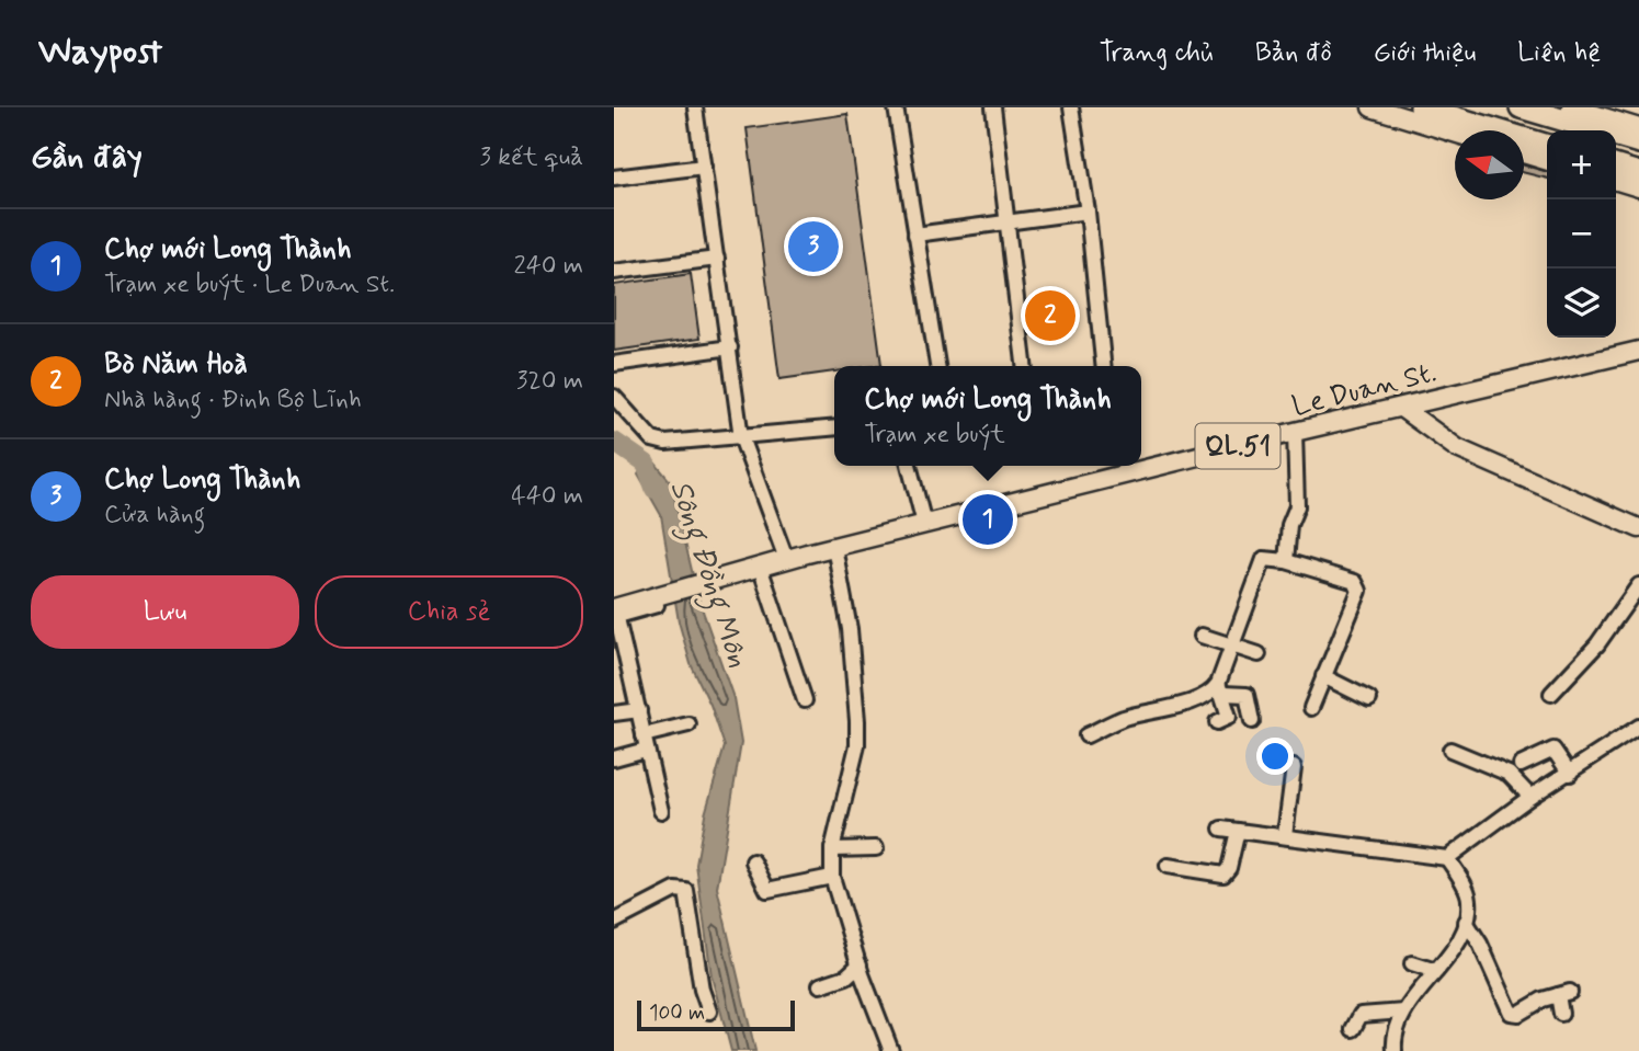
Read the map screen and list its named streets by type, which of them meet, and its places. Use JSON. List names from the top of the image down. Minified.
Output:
{"streets":{"main road":["Le Duan St.","QL.51"]},"water":["Sông Đồng Môn"],"scale_bar":"100 m","north":"left","page":{"header":"Waypost","nav":["Trang chủ","Bản đồ","Giới thiệu","Liên hệ"],"heading":["Gần đây","3 kết quả"],"map_buttons":["+","−"],"list":[{"mark":"1","name":"Chợ mới Long Thành","note":"Trạm xe buýt · Le Duan St.","value":"240 m"},{"mark":"2","name":"Bò Năm Hoà","note":"Nhà hàng · Đinh Bộ Lĩnh","value":"320 m"},{"mark":"3","name":"Chợ Long Thành","note":"Cửa hàng","value":"440 m"}],"pins":["3","2","1"],"popup":["Chợ mới Long Thành","Trạm xe buýt"],"buttons":["Lưu","Chia sẻ"],"scale":"100 m"}}
